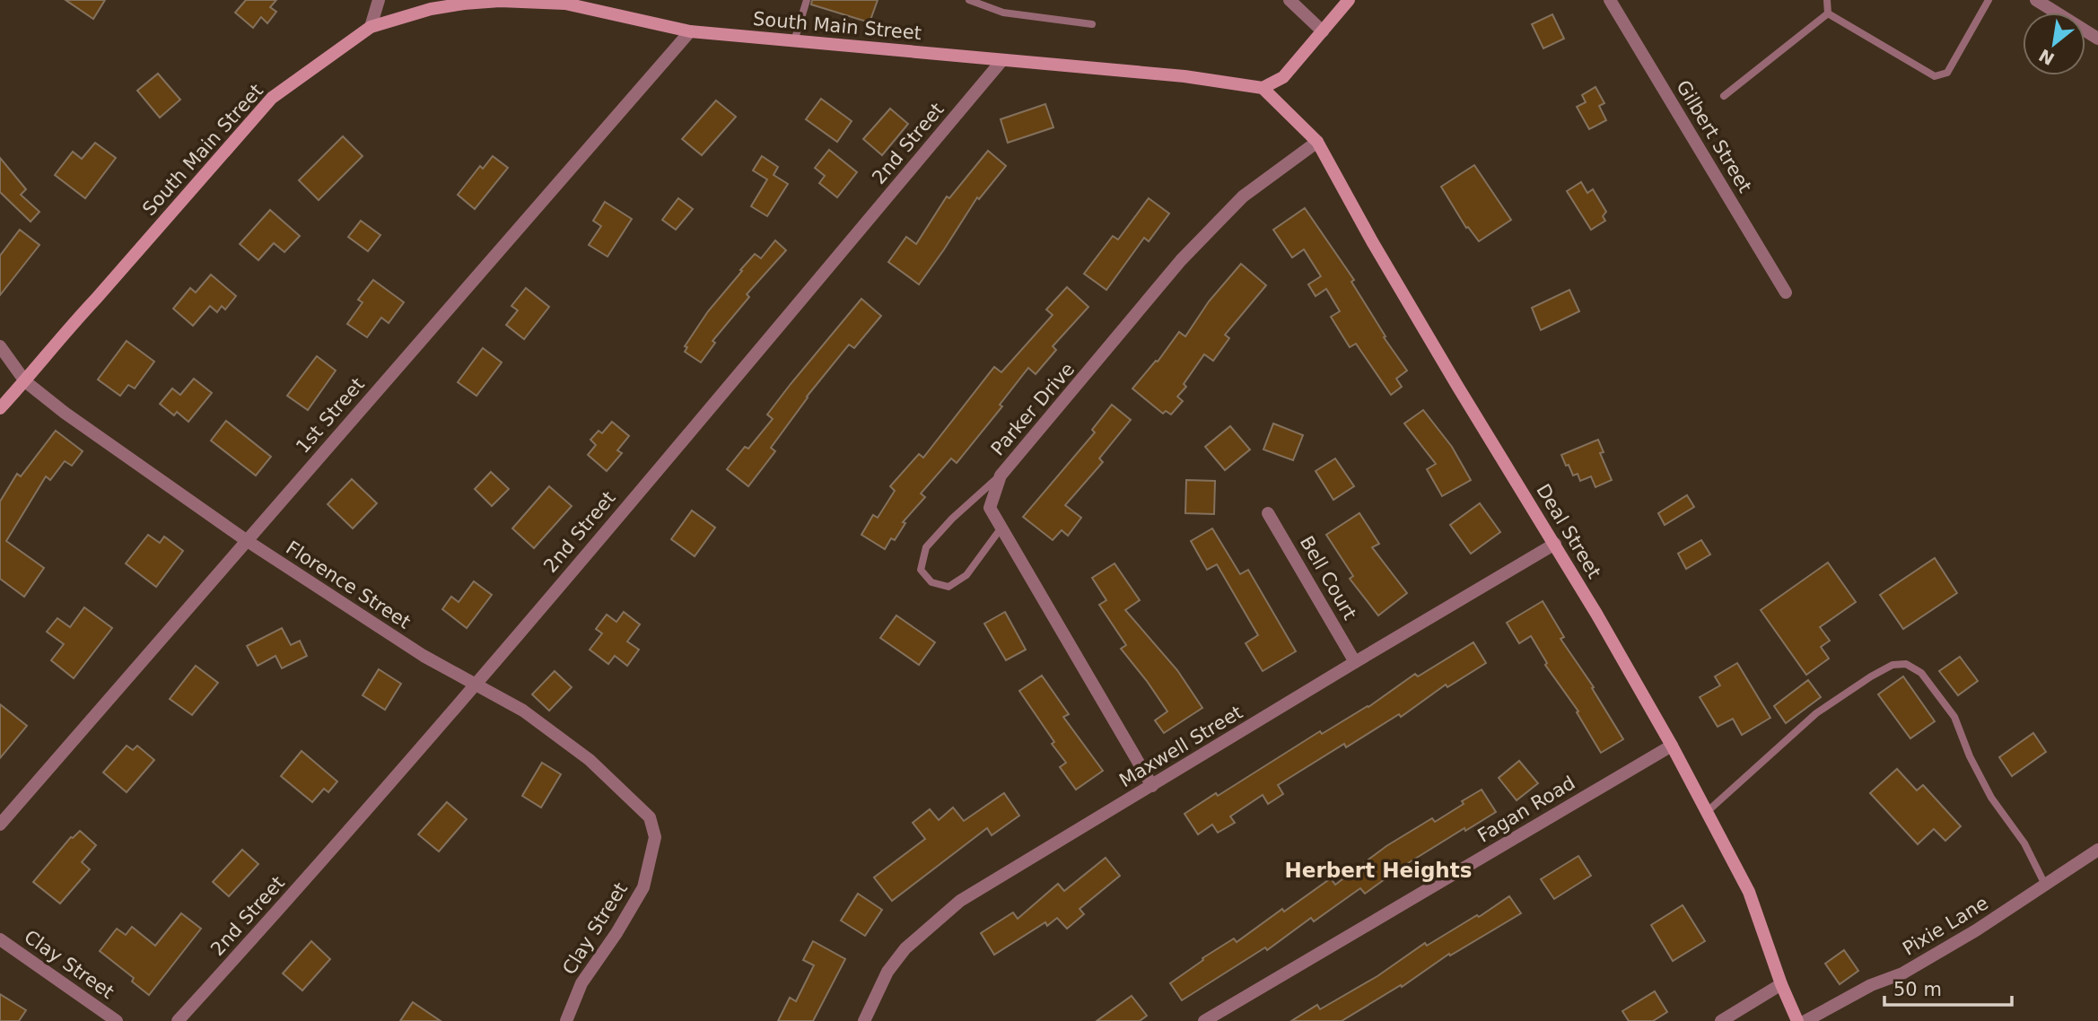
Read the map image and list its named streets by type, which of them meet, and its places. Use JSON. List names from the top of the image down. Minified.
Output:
{"streets":{"street":["South Main Street","Gilbert Street","2nd Street","Parker Drive","1st Street","Deal Street","Bell Court","Florence Street","Maxwell Street","Fagan Road","Pixie Lane","Clay Street"]},"crossings":[["South Main Street","2nd Street"],["South Main Street","1st Street"],["South Main Street","Deal Street"],["South Main Street","Florence Street"],["2nd Street","Florence Street"],["Parker Drive","Deal Street"],["Parker Drive","Maxwell Street"],["1st Street","Florence Street"],["Deal Street","Maxwell Street"],["Deal Street","Fagan Road"],["Bell Court","Maxwell Street"],["Florence Street","Clay Street"]],"districts":["Herbert Heights"],"scale_bar":"50 m","north":"bottom left"}
